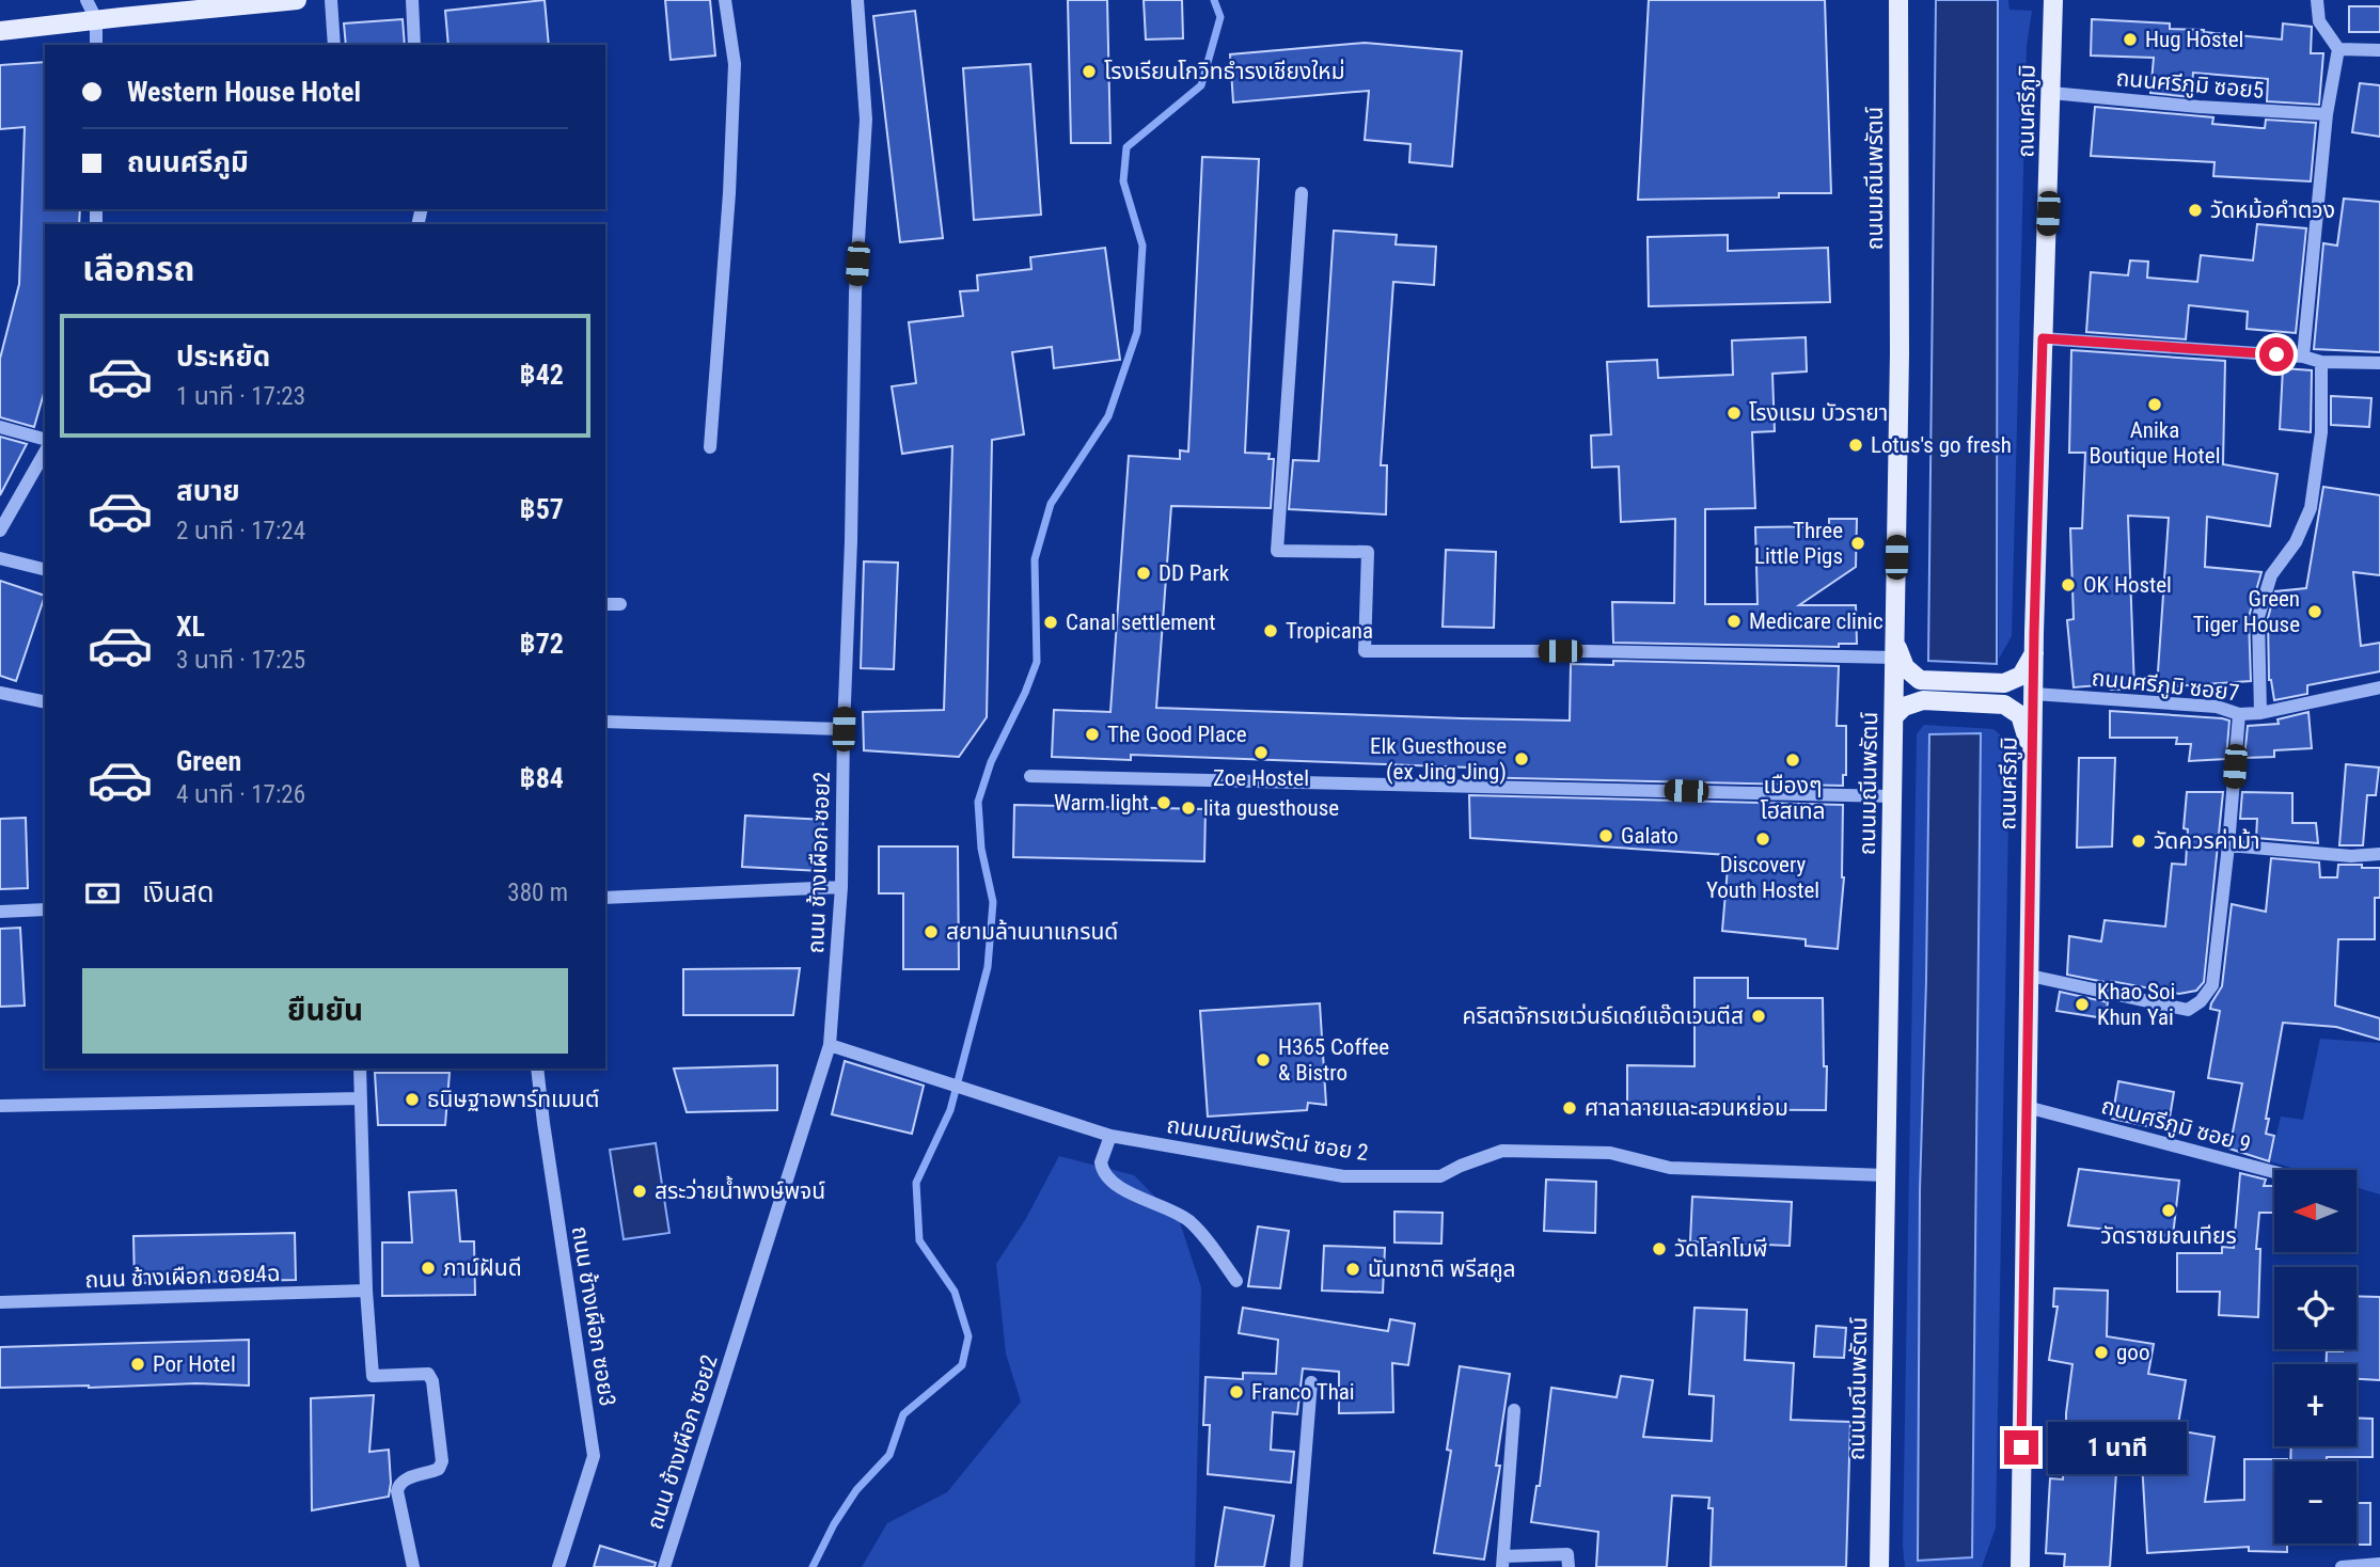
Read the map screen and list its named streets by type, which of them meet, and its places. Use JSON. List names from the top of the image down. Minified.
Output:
{"streets":{"main road":["ถนนศรีภูมิ","ถนนมณีนพรัตน์"],"street":["ถนนศรีภูมิ ซอย5","ถนนศรีภูมิ ซอย7","ถนน ช้างเผือก ซอย2","ถนนศรีภูมิ ซอย 9","ถนนมณีนพรัตน์ ซอย 2","ถนน ช้างเผือก ซอย4ฉ","ถนน ช้างเผือก ซอย3"]},"crossings":[["ถนนศรีภูมิ ซอย5","ถนนศรีภูมิ"],["ถนนศรีภูมิ","ถนนศรีภูมิ ซอย7"],["ถนนศรีภูมิ","ถนนศรีภูมิ ซอย 9"],["ถนนมณีนพรัตน์","ถนนมณีนพรัตน์ ซอย 2"],["ถนน ช้างเผือก ซอย2","ถนนมณีนพรัตน์ ซอย 2"]],"places":["Hug Hostel","โรงเรียนโกวิทธำรงเชียงใหม่","วัดหม้อคำตวง","Anika Boutique Hotel","โรงแรม บัวรายา","Lotus's go fresh","Three Little Pigs","DD Park","OK Hostel","Green Tiger House","Medicare clinic","Canal settlement","Tropicana","The Good Place","Zoe Hostel","Elk Guesthouse (ex Jing Jing)","เมืองๆ โฮสเทล","Warm light","lita guesthouse","Galato","Discovery Youth Hostel","วัดควรค่าม้า","สยามล้านนาแกรนด์","Khao Soi Khun Yai","คริสตจักรเซเว่นธ์เดย์แอ๊ดเวนตีส","H365 Coffee & Bistro","ธนิษฐาอพาร์ทเมนต์","ศาลาลายและสวนหย่อม","สระว่ายน้ำพงษ์พจน์","วัดราชมณเทียร","วัดโลกโมฬี","ภาน์ฝันดี","นันทชาติ พรีสคูล","goo","Por Hotel","Franco Thai"],"north":"left","page":{"banner":["Western House Hotel","ถนนศรีภูมิ"],"heading":"เลือกรถ","list":[{"name":"ประหยัด","note":"1 นาที · 17:23","value":"฿42"},{"name":"สบาย","note":"2 นาที · 17:24","value":"฿57"},{"name":"XL","note":"3 นาที · 17:25","value":"฿72"},{"name":"Green","note":"4 นาที · 17:26","value":"฿84"}],"pay":["เงินสด","380 m"],"buttons":"ยืนยัน","map_buttons":["+","−"],"bubble":"1 นาที"}}
